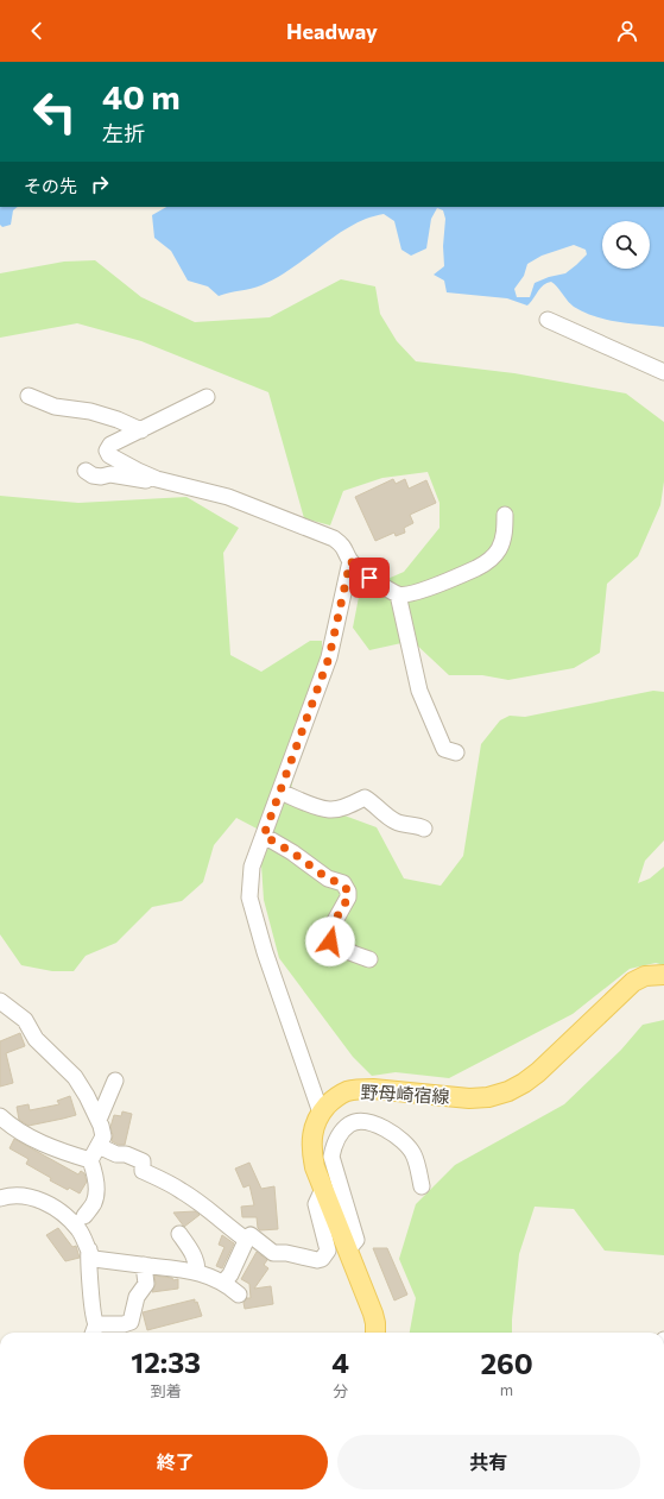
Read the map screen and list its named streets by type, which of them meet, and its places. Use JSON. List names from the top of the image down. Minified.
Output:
{"streets":{"main road":["野母崎宿線"]},"page":{"header":"Headway","turn":["40 m","左折"],"then":"その先","eta":["12:33","到着","4","分","260","m"],"buttons":["終了","共有"]}}
